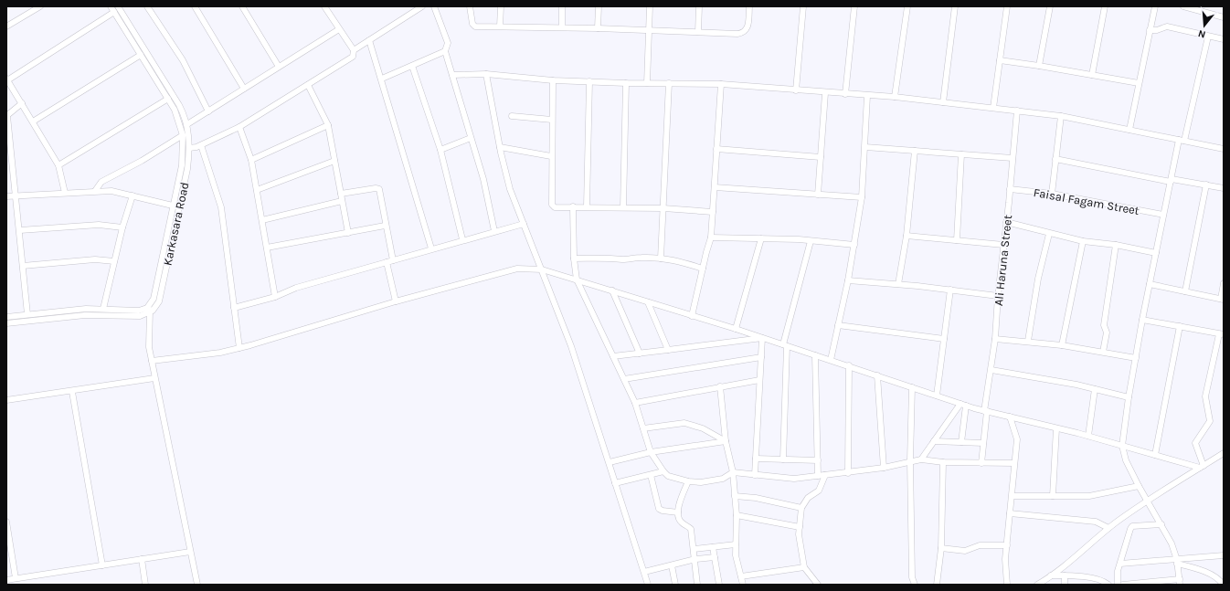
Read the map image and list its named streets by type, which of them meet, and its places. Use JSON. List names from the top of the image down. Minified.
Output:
{"streets":{"street":["Faisal Fagam Street","Karkasara Road","Ali Haruna Street"]},"crossings":[["Faisal Fagam Street","Ali Haruna Street"]],"north":"bottom"}
